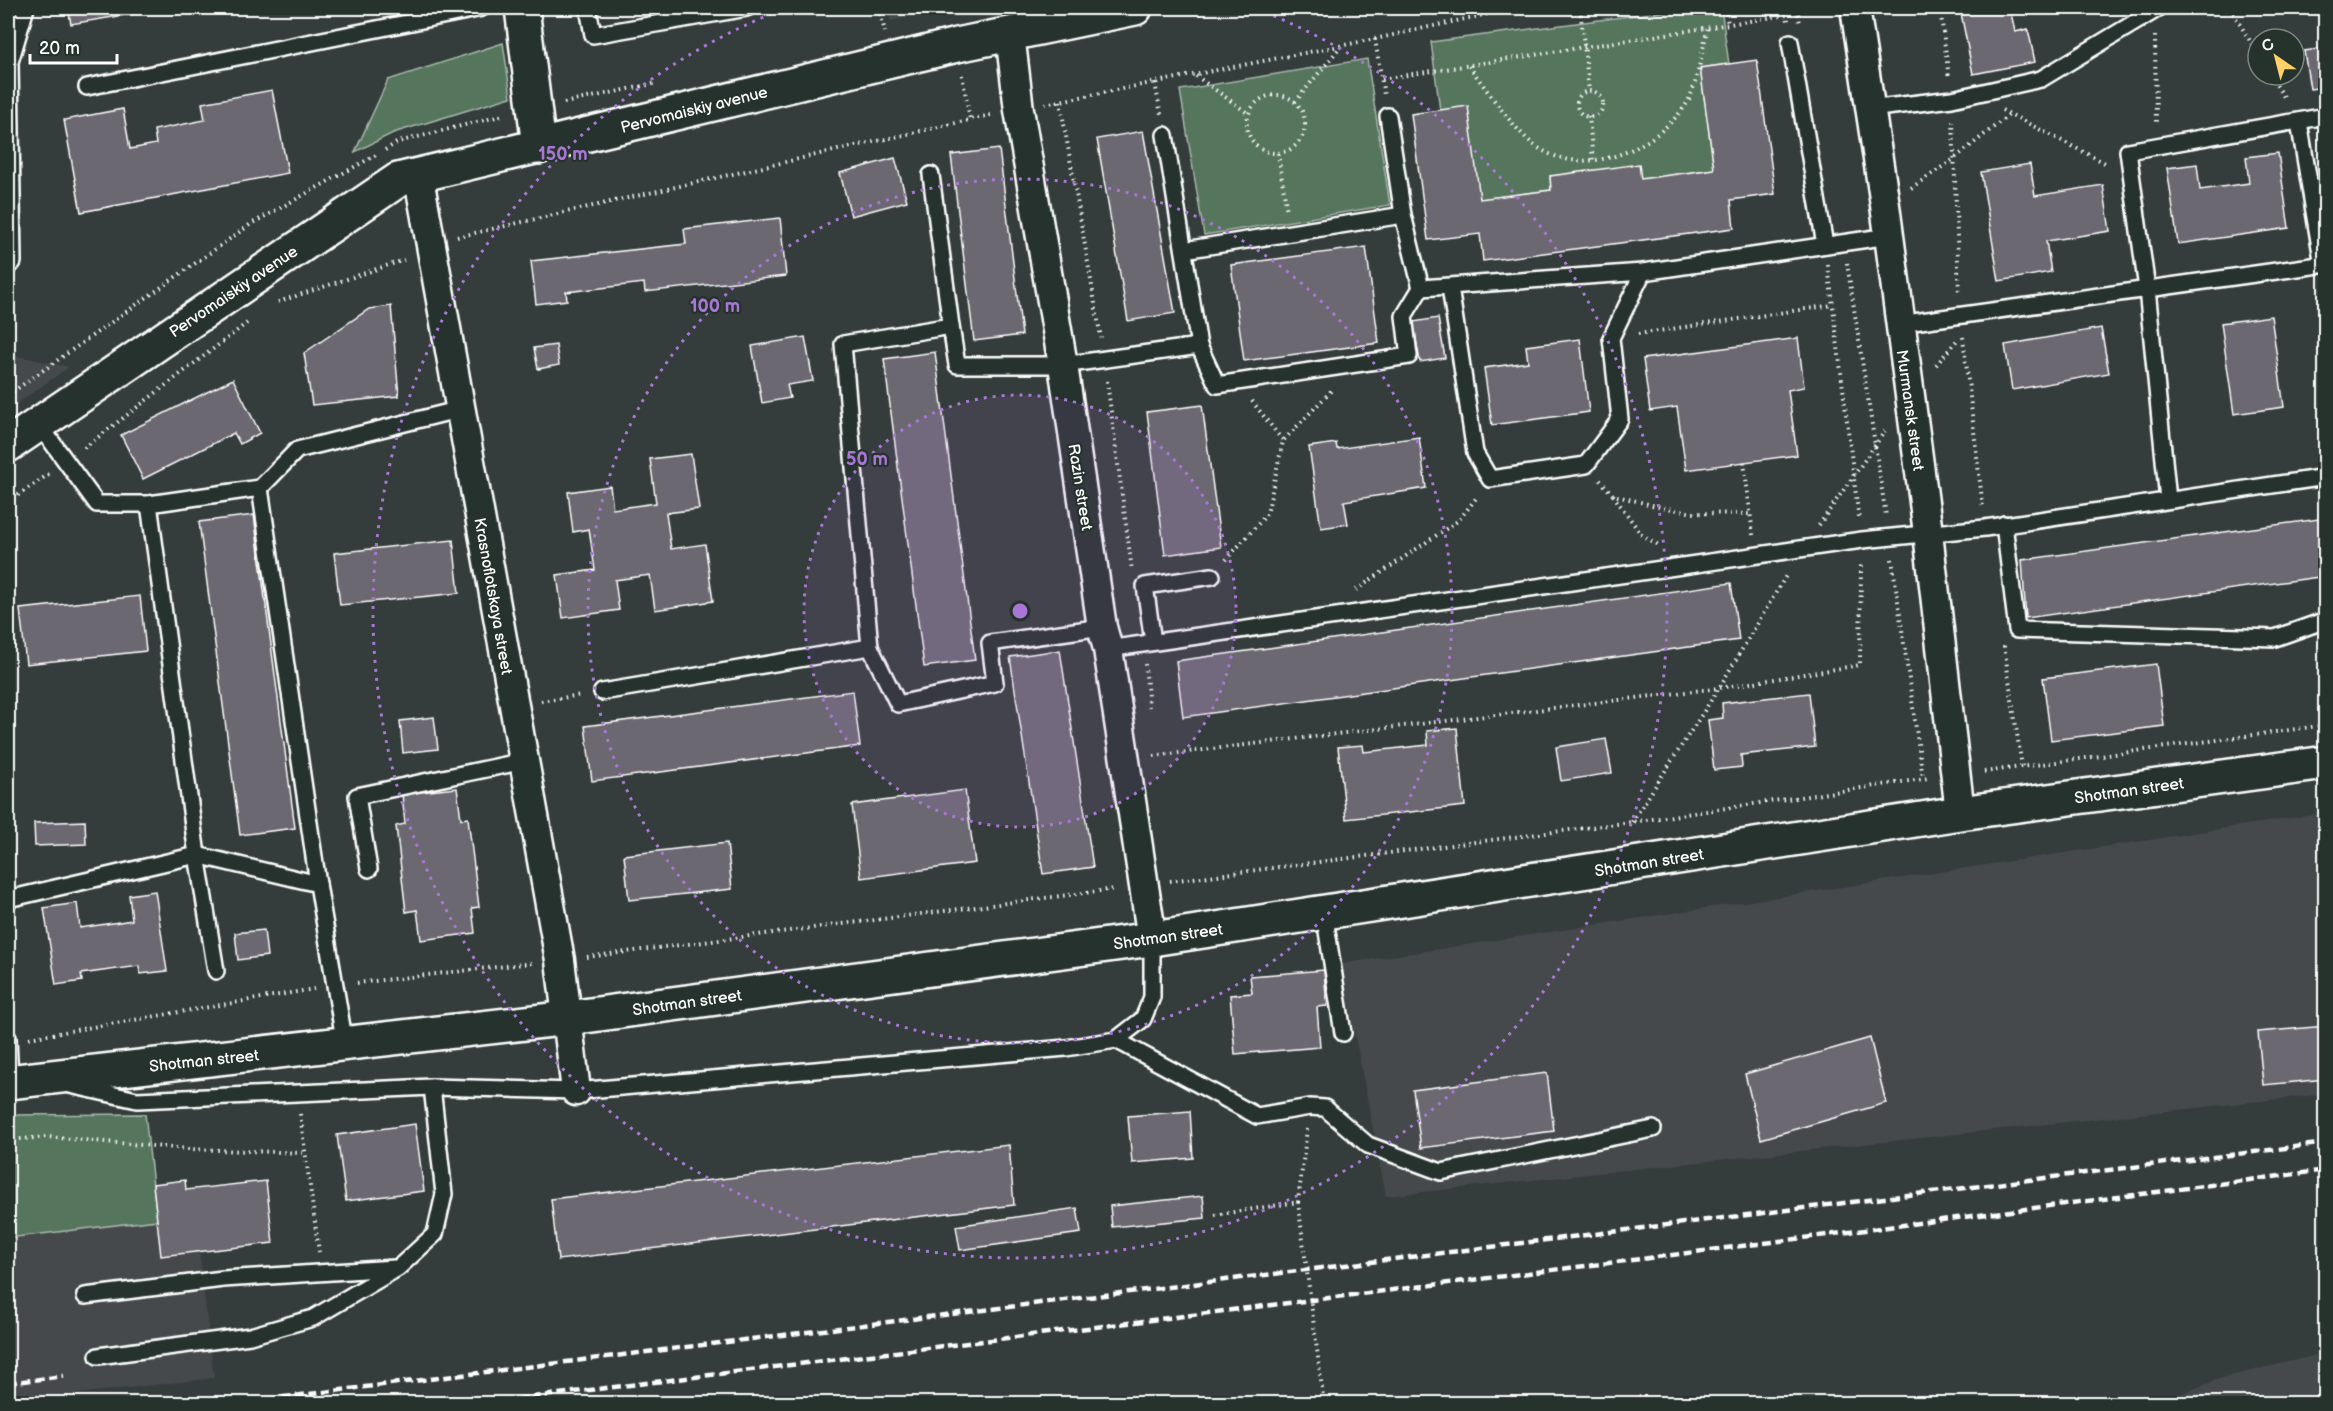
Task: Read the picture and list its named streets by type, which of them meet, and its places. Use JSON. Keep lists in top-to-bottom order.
{
  "streets": {
    "main road": ["Pervomaiskiy avenue", "Shotman street"],
    "street": ["Murmansk street", "Razin street", "Krasnoflotskaya street"]
  },
  "crossings": [
    ["Pervomaiskiy avenue", "Razin street"],
    ["Pervomaiskiy avenue", "Krasnoflotskaya street"],
    ["Murmansk street", "Shotman street"],
    ["Razin street", "Shotman street"],
    ["Krasnoflotskaya street", "Shotman street"]
  ],
  "scale_bar": "20 m",
  "north": "top left",
  "rings": ["150 m", "100 m", "50 m"]
}
